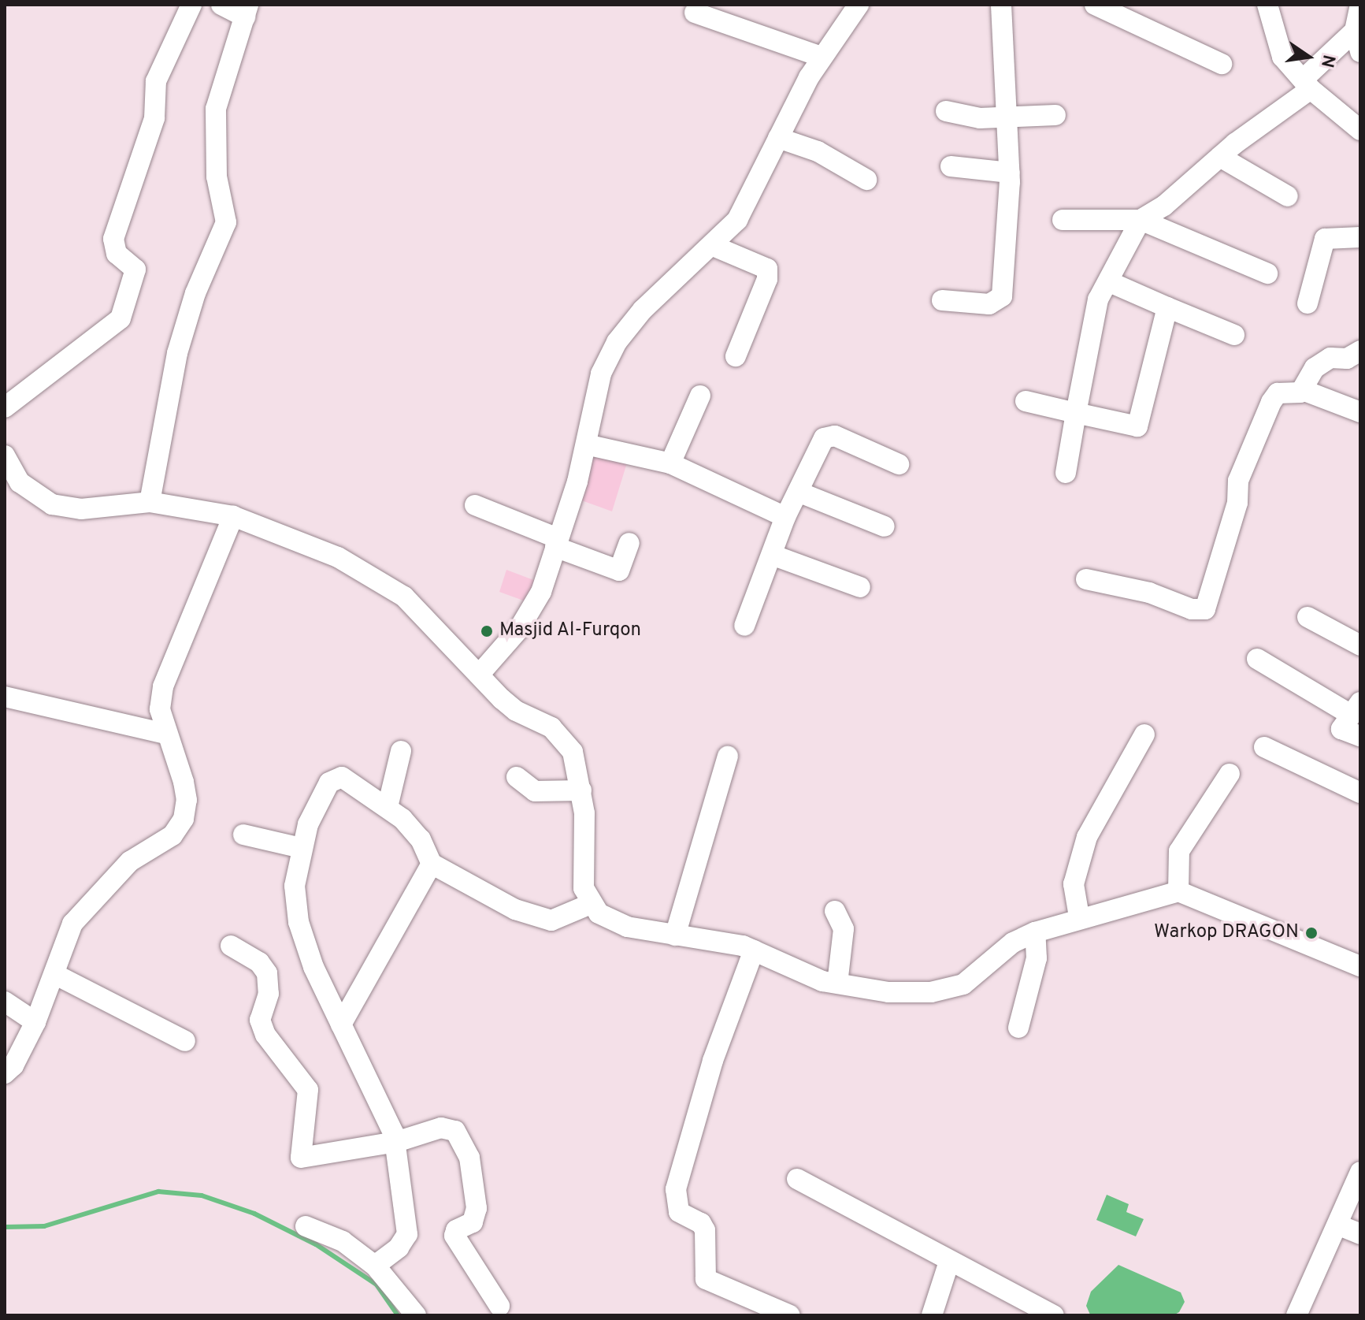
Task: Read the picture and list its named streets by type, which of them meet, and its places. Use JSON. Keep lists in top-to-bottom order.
{
  "places": ["Masjid Al-Furqon", "Warkop DRAGON"],
  "north": "right"
}
